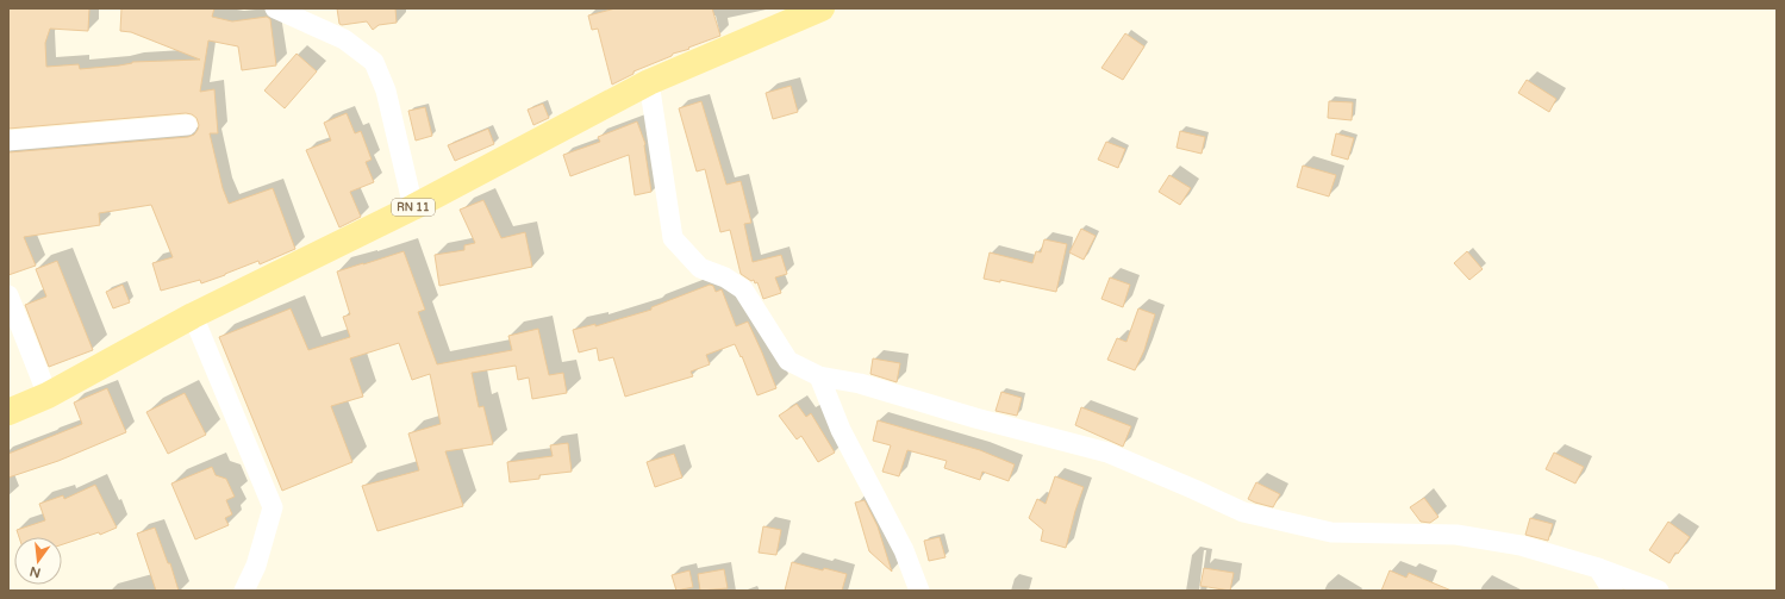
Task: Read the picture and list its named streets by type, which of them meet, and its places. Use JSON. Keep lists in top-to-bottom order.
{
  "streets": {
    "main road": ["RN 11"]
  },
  "north": "bottom"
}
